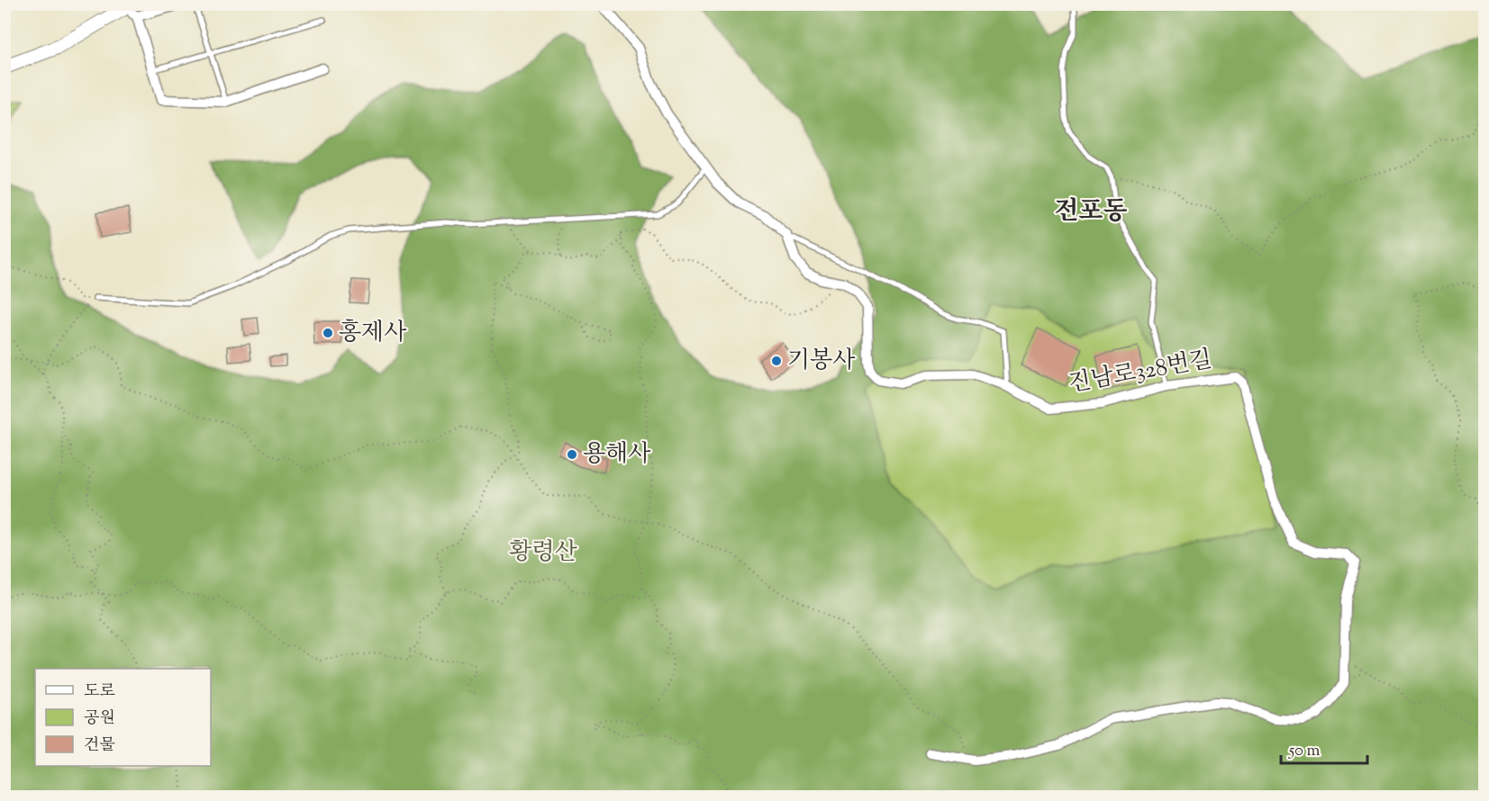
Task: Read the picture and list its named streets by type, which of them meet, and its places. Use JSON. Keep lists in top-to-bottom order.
{
  "streets": {
    "street": ["진남로328번길"]
  },
  "districts": ["전포동"],
  "parks": ["황령산"],
  "places": ["홍제사", "기봉사", "용해사"],
  "legend": ["도로", "공원", "건물"],
  "scale_bar": "50 m"
}
